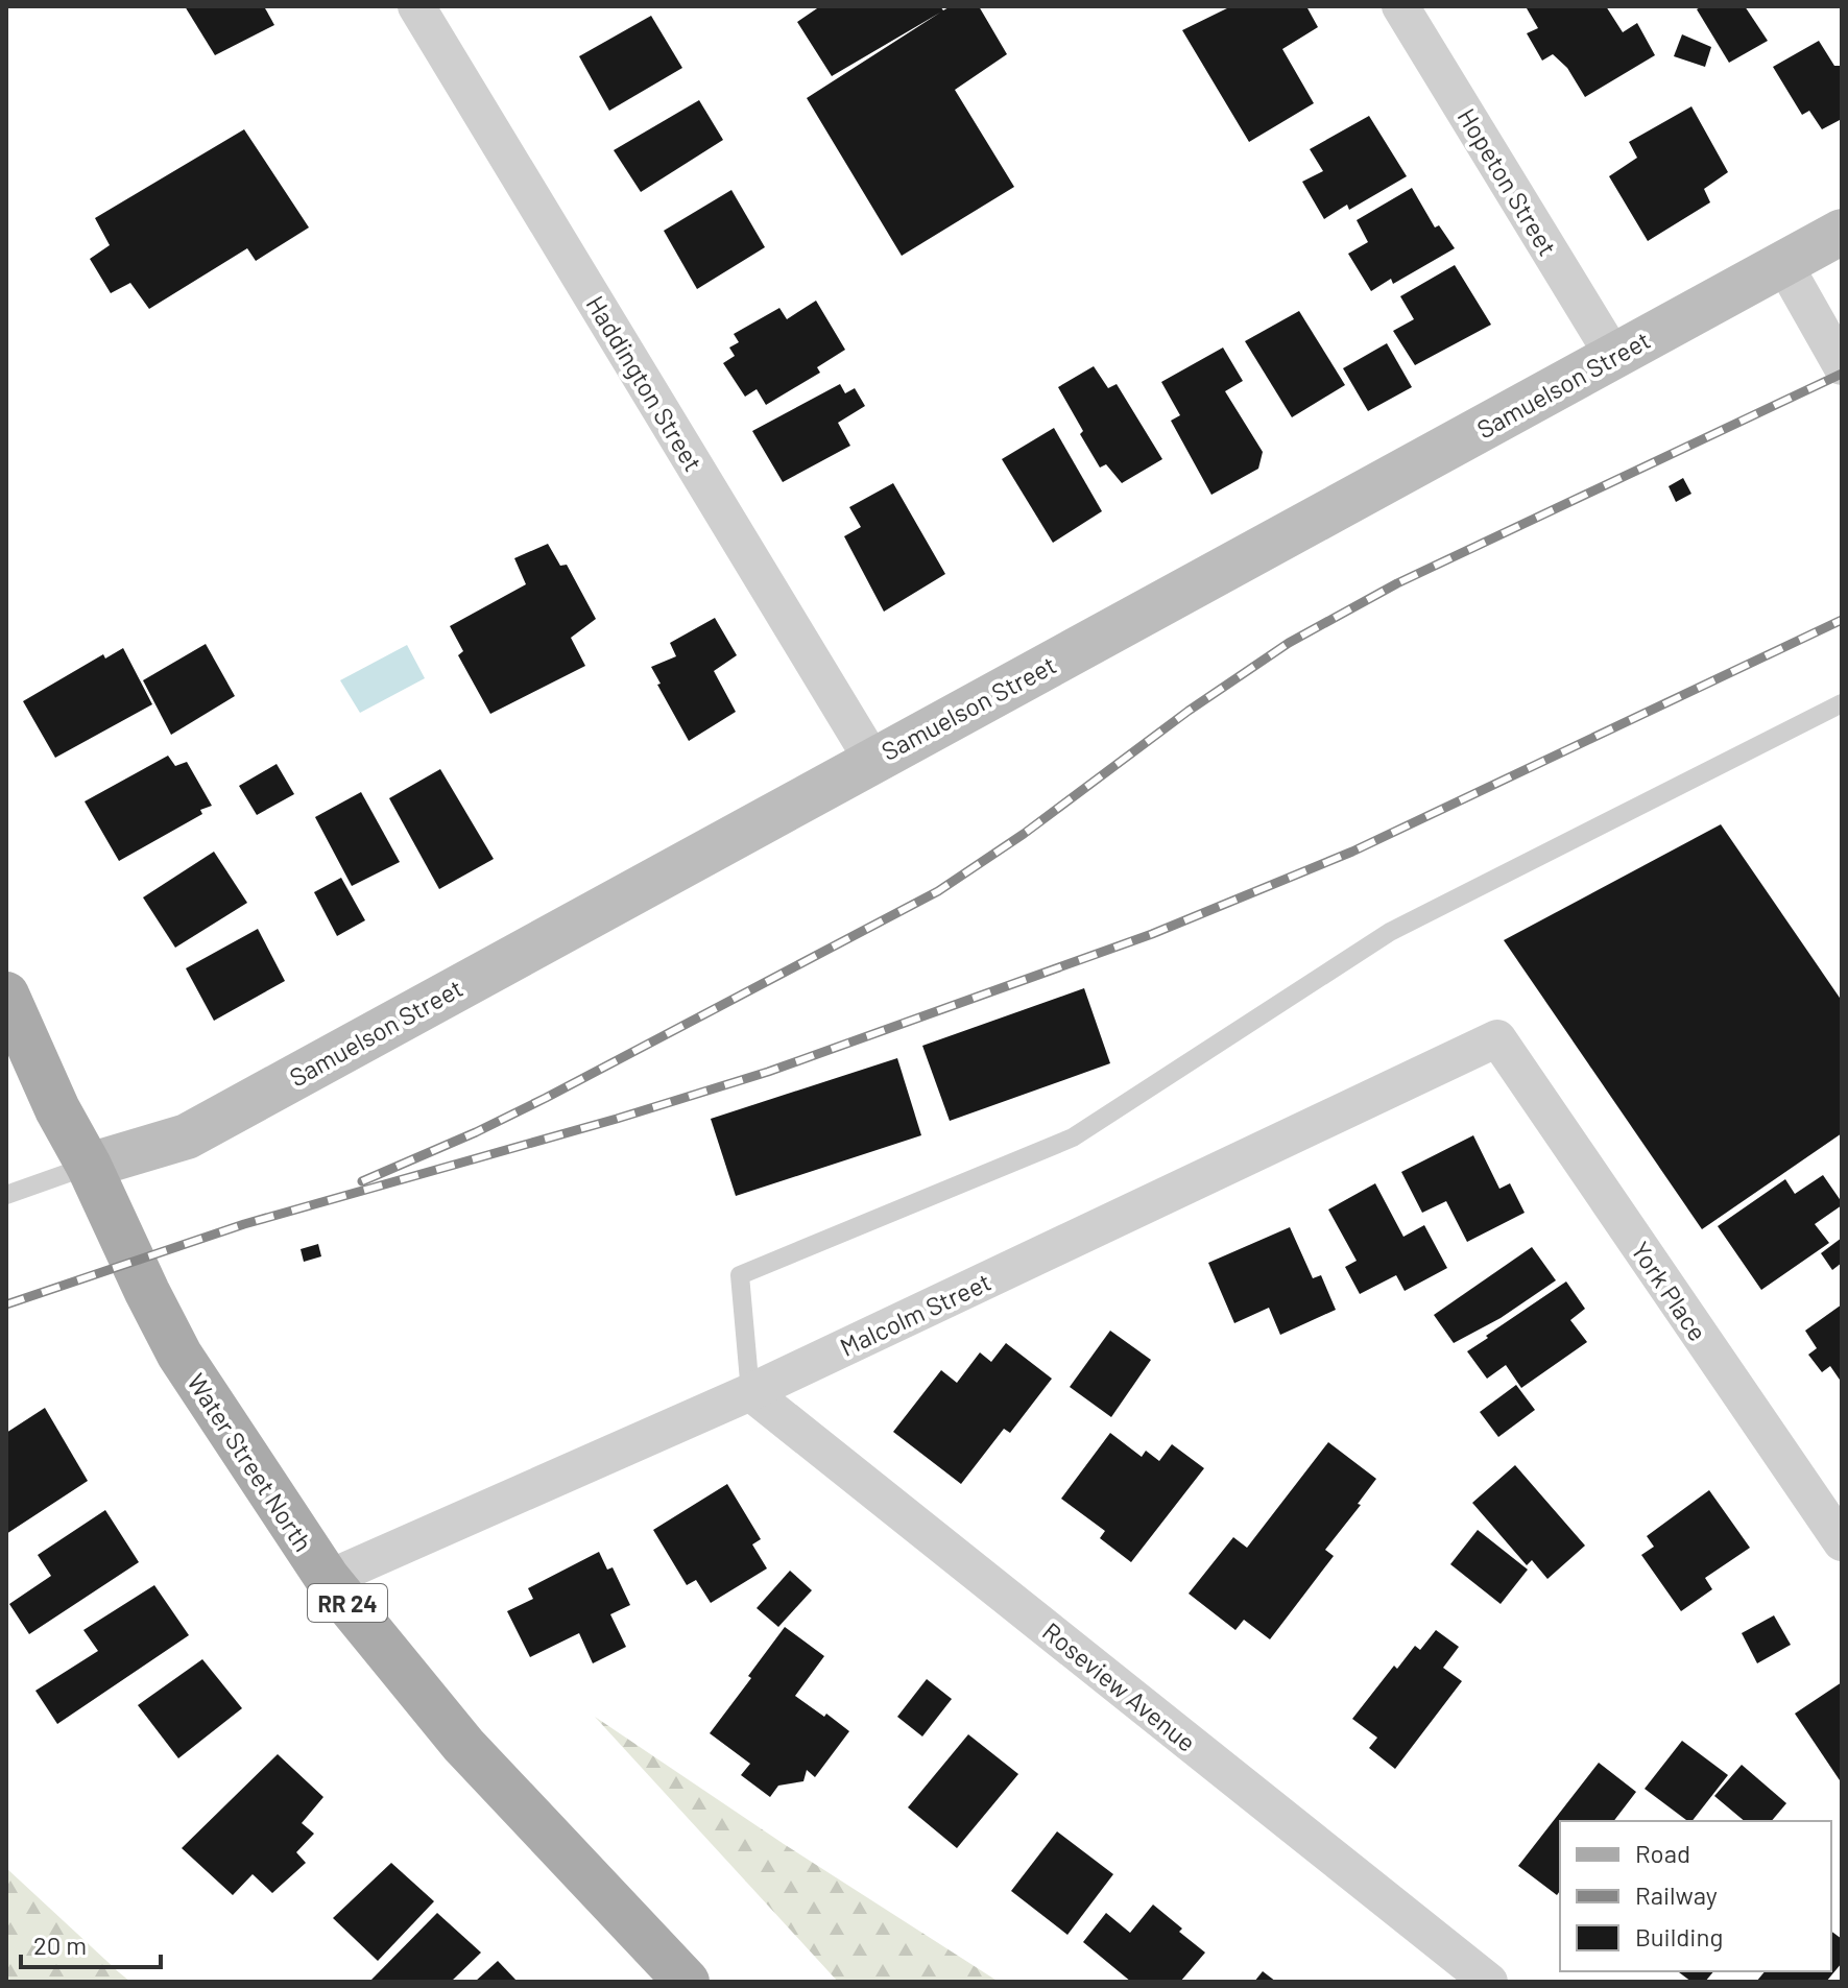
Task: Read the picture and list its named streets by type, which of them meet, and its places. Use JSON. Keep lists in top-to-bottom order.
{
  "streets": {
    "main road": ["Water Street North", "RR 24"],
    "street": [
      "Hopeton Street",
      "Haddington Street",
      "Samuelson Street",
      "York Place",
      "Malcolm Street",
      "Roseview Avenue"
    ]
  },
  "crossings": [
    ["Hopeton Street", "Samuelson Street"],
    ["Haddington Street", "Samuelson Street"],
    ["Samuelson Street", "Water Street North"],
    ["York Place", "Malcolm Street"],
    ["Malcolm Street", "Water Street North"],
    ["Malcolm Street", "Roseview Avenue"]
  ],
  "legend": ["Road", "Railway", "Building"],
  "scale_bar": "20 m"
}
